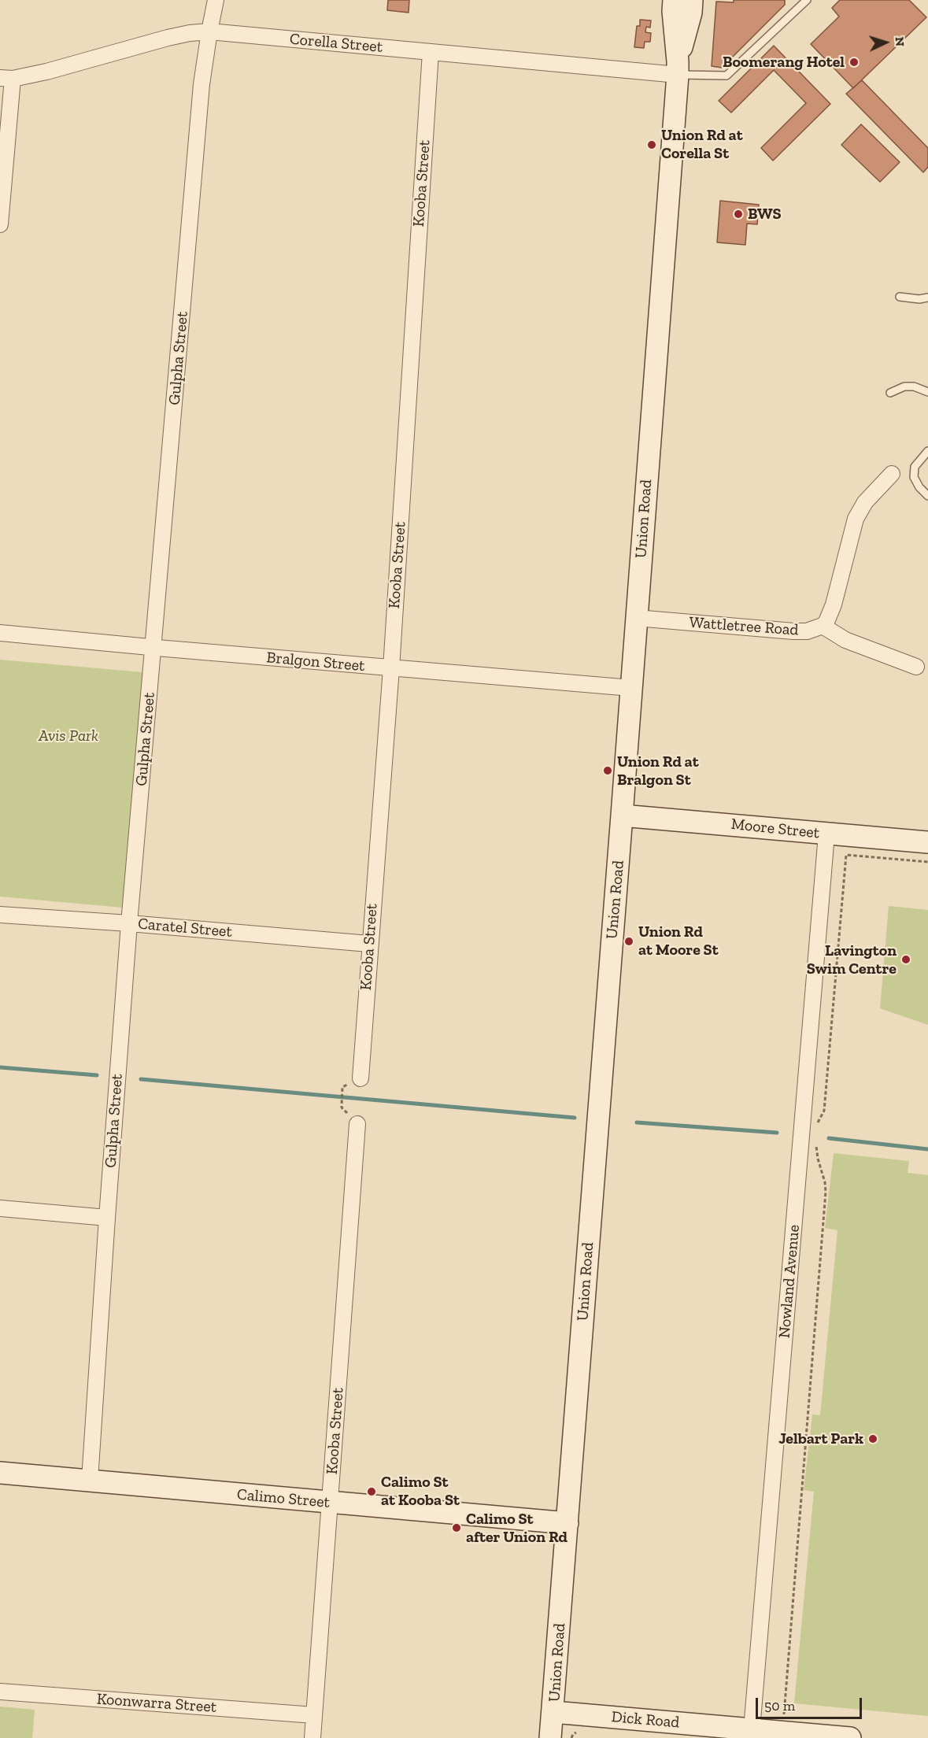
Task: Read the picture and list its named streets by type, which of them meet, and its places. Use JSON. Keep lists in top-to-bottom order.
{
  "streets": {
    "main road": [
      "Union Road",
      "Moore Street",
      "Calimo Street",
      "Dick Road"
    ],
    "street": [
      "Corella Street",
      "Kooba Street",
      "Gulpha Street",
      "Wattletree Road",
      "Bralgon Street",
      "Caratel Street",
      "Nowland Avenue",
      "Koonwarra Street"
    ]
  },
  "crossings": [
    ["Corella Street", "Kooba Street"],
    ["Corella Street", "Gulpha Street"],
    ["Corella Street", "Union Road"],
    ["Kooba Street", "Bralgon Street"],
    ["Kooba Street", "Caratel Street"],
    ["Kooba Street", "Calimo Street"],
    ["Kooba Street", "Koonwarra Street"],
    ["Gulpha Street", "Bralgon Street"],
    ["Gulpha Street", "Caratel Street"],
    ["Gulpha Street", "Calimo Street"],
    ["Union Road", "Wattletree Road"],
    ["Union Road", "Bralgon Street"],
    ["Union Road", "Moore Street"],
    ["Union Road", "Calimo Street"],
    ["Union Road", "Dick Road"],
    ["Moore Street", "Nowland Avenue"],
    ["Nowland Avenue", "Dick Road"]
  ],
  "parks": ["Avis Park"],
  "places": [
    "Boomerang Hotel",
    "Union Rd at Corella St",
    "BWS",
    "Union Rd at Bralgon St",
    "Union Rd at Moore St",
    "Lavington Swim Centre",
    "Jelbart Park",
    "Calimo St at Kooba St",
    "Calimo St after Union Rd"
  ],
  "scale_bar": "50 m",
  "north": "right"
}
